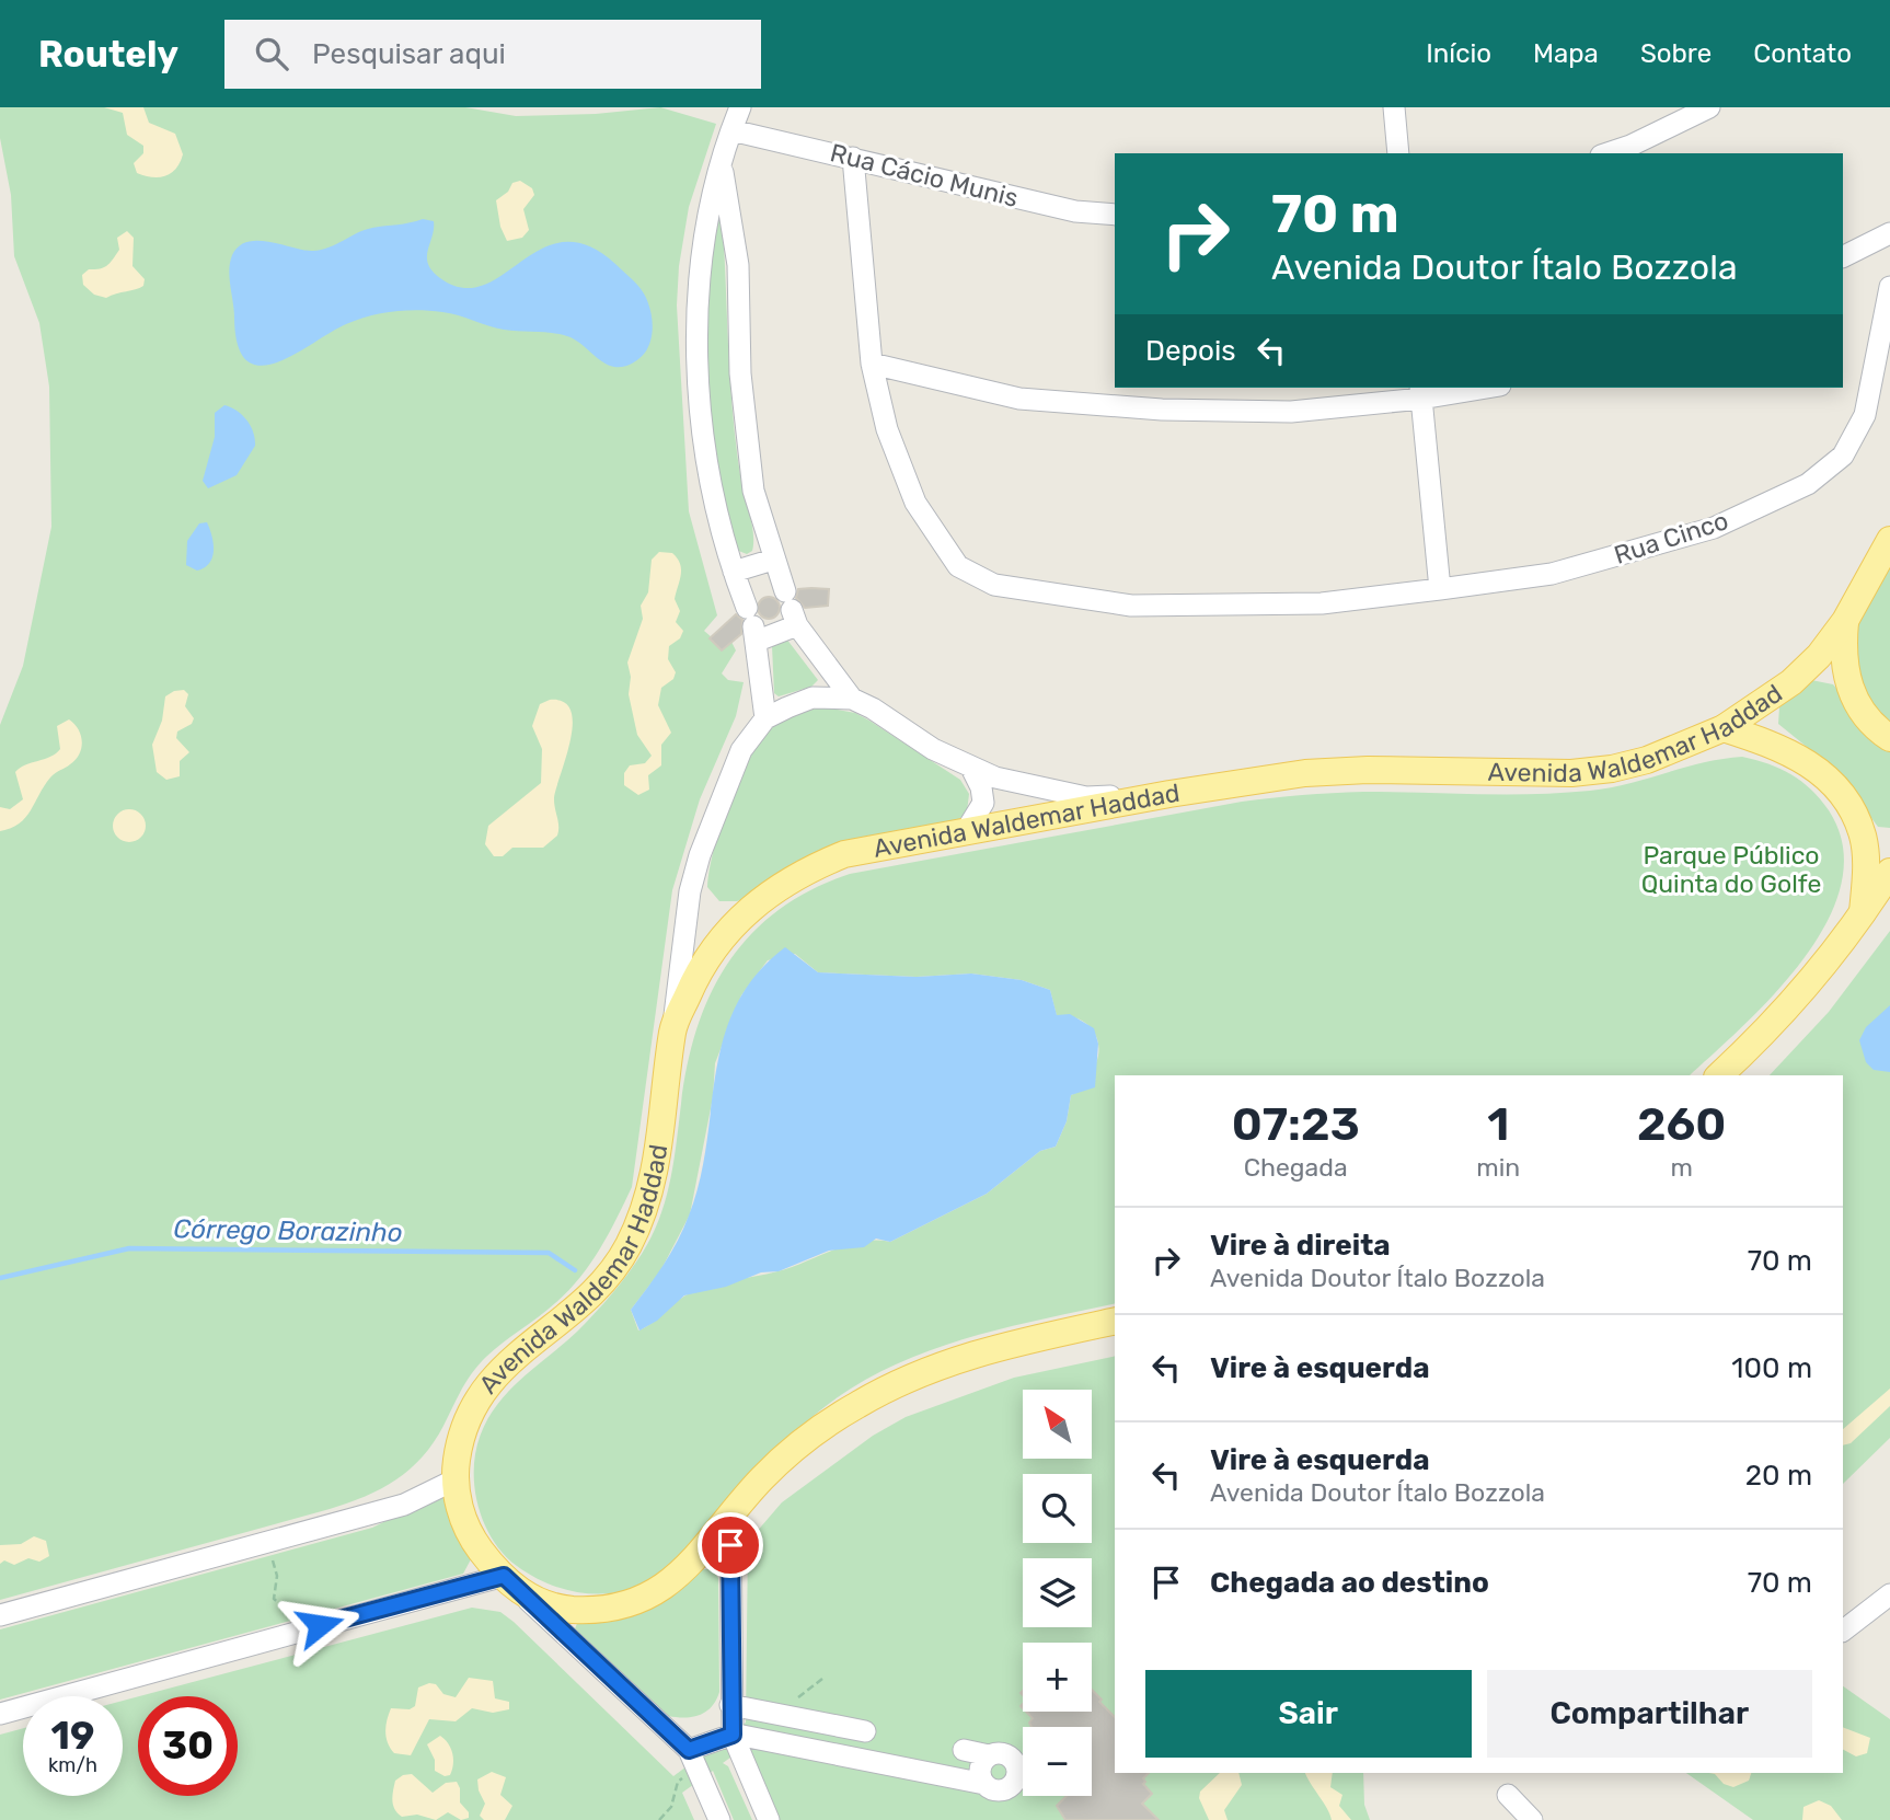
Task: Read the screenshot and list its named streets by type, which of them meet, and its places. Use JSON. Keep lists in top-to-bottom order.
{
  "streets": {
    "main road": ["Avenida Waldemar Haddad"],
    "street": ["Rua Cácio Munis", "Rua Cinco"]
  },
  "crossings": [
    ["Rua Cácio Munis", "Rua Cinco"]
  ],
  "water": ["Córrego Borazinho"],
  "parks": ["Parque Público Quinta do Golfe"],
  "north": "top left",
  "page": {
    "header": "Routely",
    "search": "Pesquisar aqui",
    "nav": [
      "Início",
      "Mapa",
      "Sobre",
      "Contato"
    ],
    "turn": ["70 m", "Avenida Doutor Ítalo Bozzola"],
    "then": "Depois",
    "eta": [
      "07:23",
      "Chegada",
      "1",
      "min",
      "260",
      "m"
    ],
    "list": [
      {
        "name": "Vire à direita",
        "note": "Avenida Doutor Ítalo Bozzola",
        "value": "70 m"
      },
      {
        "name": "Vire à esquerda",
        "value": "100 m"
      },
      {
        "name": "Vire à esquerda",
        "note": "Avenida Doutor Ítalo Bozzola",
        "value": "20 m"
      },
      {
        "name": "Chegada ao destino",
        "value": "70 m"
      }
    ],
    "map_buttons": ["+", "−"],
    "buttons": ["Sair", "Compartilhar"],
    "speed": "19 km/h",
    "limit": "30"
  }
}
